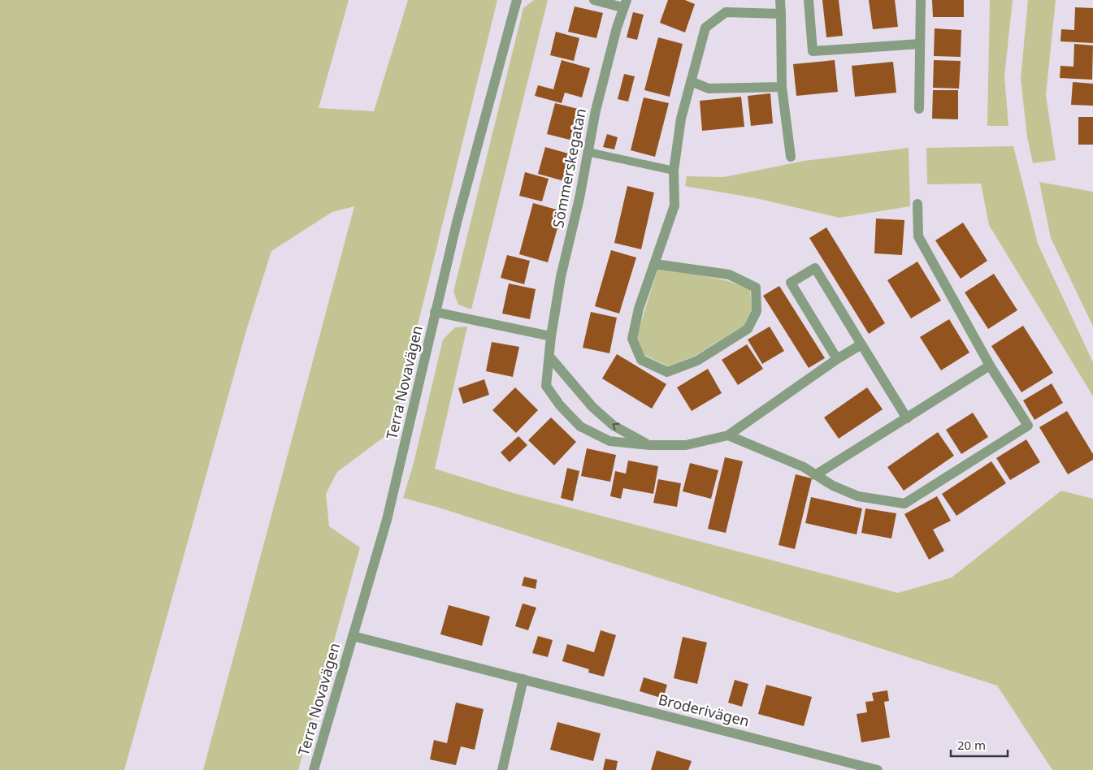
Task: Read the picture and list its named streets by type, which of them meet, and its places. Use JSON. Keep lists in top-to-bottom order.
{
  "streets": {
    "street": ["Sömmerskegatan", "Terra Novavägen", "Broderivägen"]
  },
  "crossings": [
    ["Terra Novavägen", "Broderivägen"]
  ],
  "scale_bar": "20 m"
}
